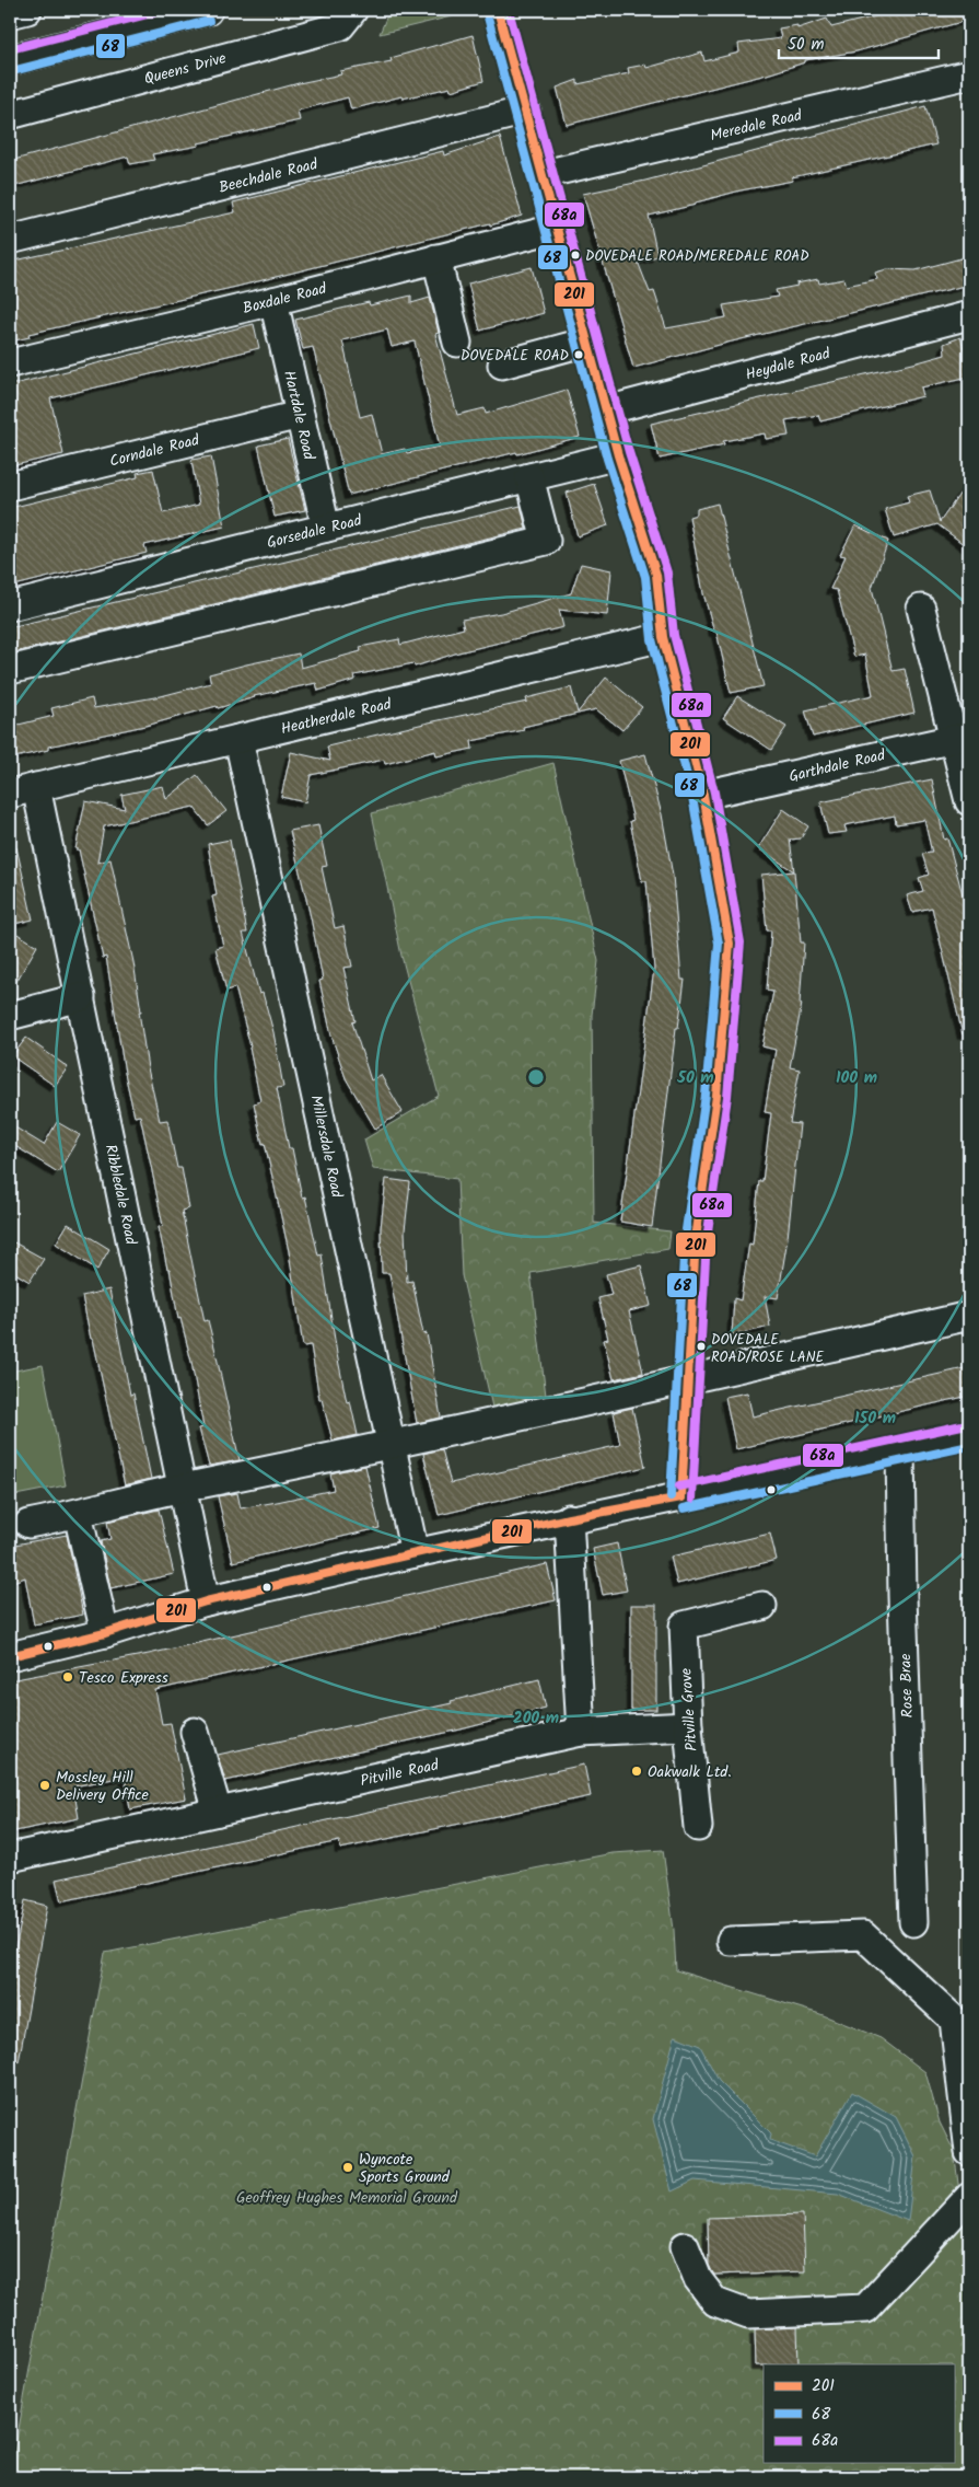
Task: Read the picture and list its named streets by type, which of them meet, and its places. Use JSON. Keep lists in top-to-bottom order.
{
  "streets": {
    "street": [
      "Queens Drive",
      "Meredale Road",
      "Beechdale Road",
      "Boxdale Road",
      "Heydale Road",
      "Hartdale Road",
      "Corndale Road",
      "Gorsedale Road",
      "Heatherdale Road",
      "Garthdale Road",
      "Millersdale Road",
      "Ribbledale Road",
      "Rose Brae",
      "Pitville Grove",
      "Pitville Road"
    ]
  },
  "crossings": [
    ["Boxdale Road", "Hartdale Road"],
    ["Hartdale Road", "Corndale Road"],
    ["Hartdale Road", "Gorsedale Road"],
    ["Heatherdale Road", "Millersdale Road"],
    ["Heatherdale Road", "Ribbledale Road"],
    ["Pitville Grove", "Pitville Road"]
  ],
  "parks": ["Geoffrey Hughes Memorial Ground"],
  "places": [
    "DOVEDALE ROAD/MEREDALE ROAD",
    "DOVEDALE ROAD",
    "DOVEDALE ROAD/ROSE LANE",
    "Tesco Express",
    "Oakwalk Ltd.",
    "Mossley Hill Delivery Office",
    "Wyncote Sports Ground"
  ],
  "lines": ["transit line 201", "transit line 68a", "transit line 68"],
  "legend": ["201", "68", "68a"],
  "scale_bar": "50 m",
  "rings": [
    "50 m",
    "100 m",
    "150 m",
    "200 m"
  ]
}
